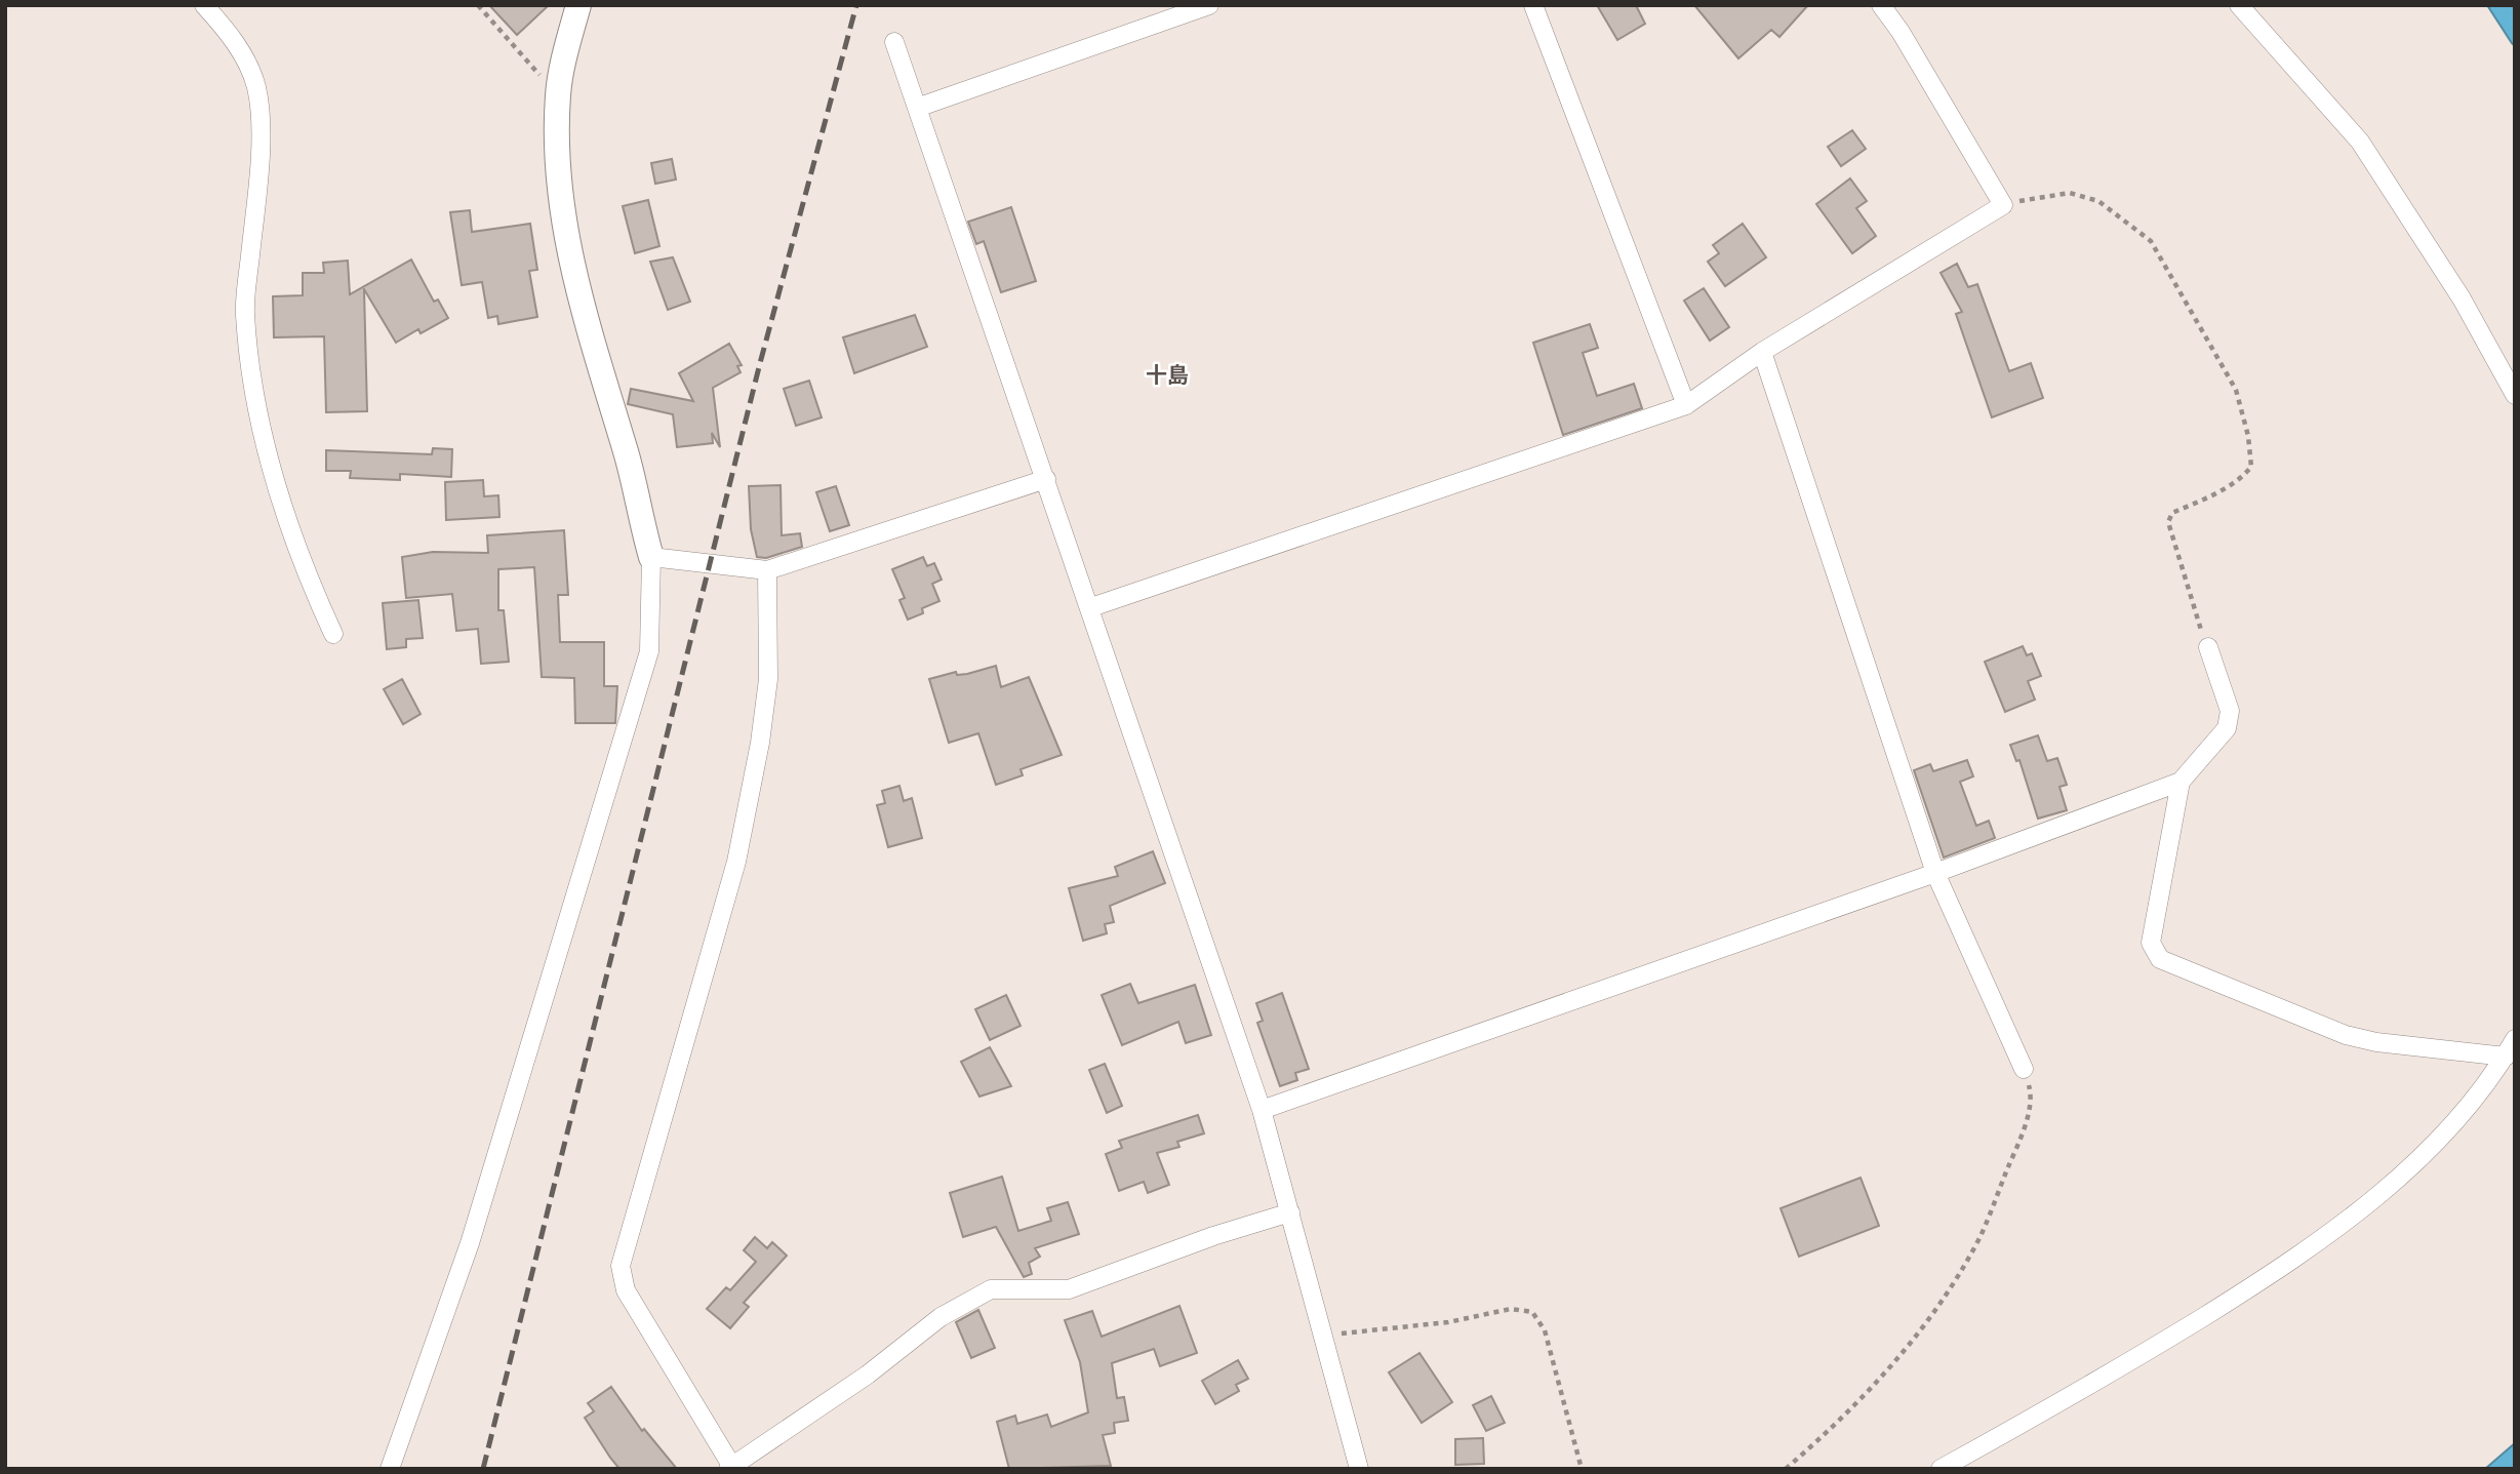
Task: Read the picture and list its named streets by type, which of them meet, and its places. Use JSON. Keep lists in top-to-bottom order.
{
  "districts": ["十島"]
}
